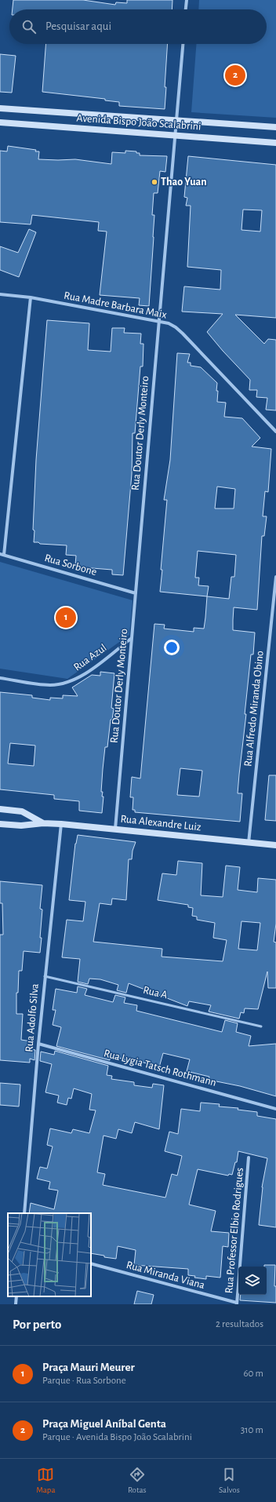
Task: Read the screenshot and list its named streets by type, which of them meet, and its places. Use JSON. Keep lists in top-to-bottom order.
{
  "streets": {
    "street": [
      "Avenida Bispo João Scalabrini",
      "Rua Madre Barbara Maix",
      "Rua Doutor Derly Monteiro",
      "Rua Sorbone",
      "Rua Azul",
      "Rua Alfredo Miranda Obino",
      "Rua Alexandre Luiz",
      "Rua Adolfo Silva",
      "Rua Lygia Tatsch Rothmann",
      "Rua Professor Elbio Rodrigues",
      "Rua Miranda Viana"
    ],
    "lane": ["Rua A"]
  },
  "crossings": [
    ["Avenida Bispo João Scalabrini", "Rua Doutor Derly Monteiro"],
    ["Rua Madre Barbara Maix", "Rua Doutor Derly Monteiro"],
    ["Rua Doutor Derly Monteiro", "Rua Sorbone"],
    ["Rua Doutor Derly Monteiro", "Rua Azul"],
    ["Rua Doutor Derly Monteiro", "Rua Alexandre Luiz"],
    ["Rua Alfredo Miranda Obino", "Rua Alexandre Luiz"],
    ["Rua Alexandre Luiz", "Rua Adolfo Silva"],
    ["Rua A", "Rua Adolfo Silva"],
    ["Rua Adolfo Silva", "Rua Lygia Tatsch Rothmann"],
    ["Rua Professor Elbio Rodrigues", "Rua Miranda Viana"]
  ],
  "places": ["Thao Yuan"],
  "page": {
    "search": "Pesquisar aqui",
    "pins": ["2", "1"],
    "heading": ["Por perto", "2 resultados"],
    "list": [
      {
        "mark": "1",
        "name": "Praça Mauri Meurer",
        "note": "Parque · Rua Sorbone",
        "value": "60 m"
      },
      {
        "mark": "2",
        "name": "Praça Miguel Aníbal Genta",
        "note": "Parque · Avenida Bispo João Scalabrini",
        "value": "310 m"
      }
    ],
    "nav": ["Mapa", "Rotas", "Salvos"]
  }
}
